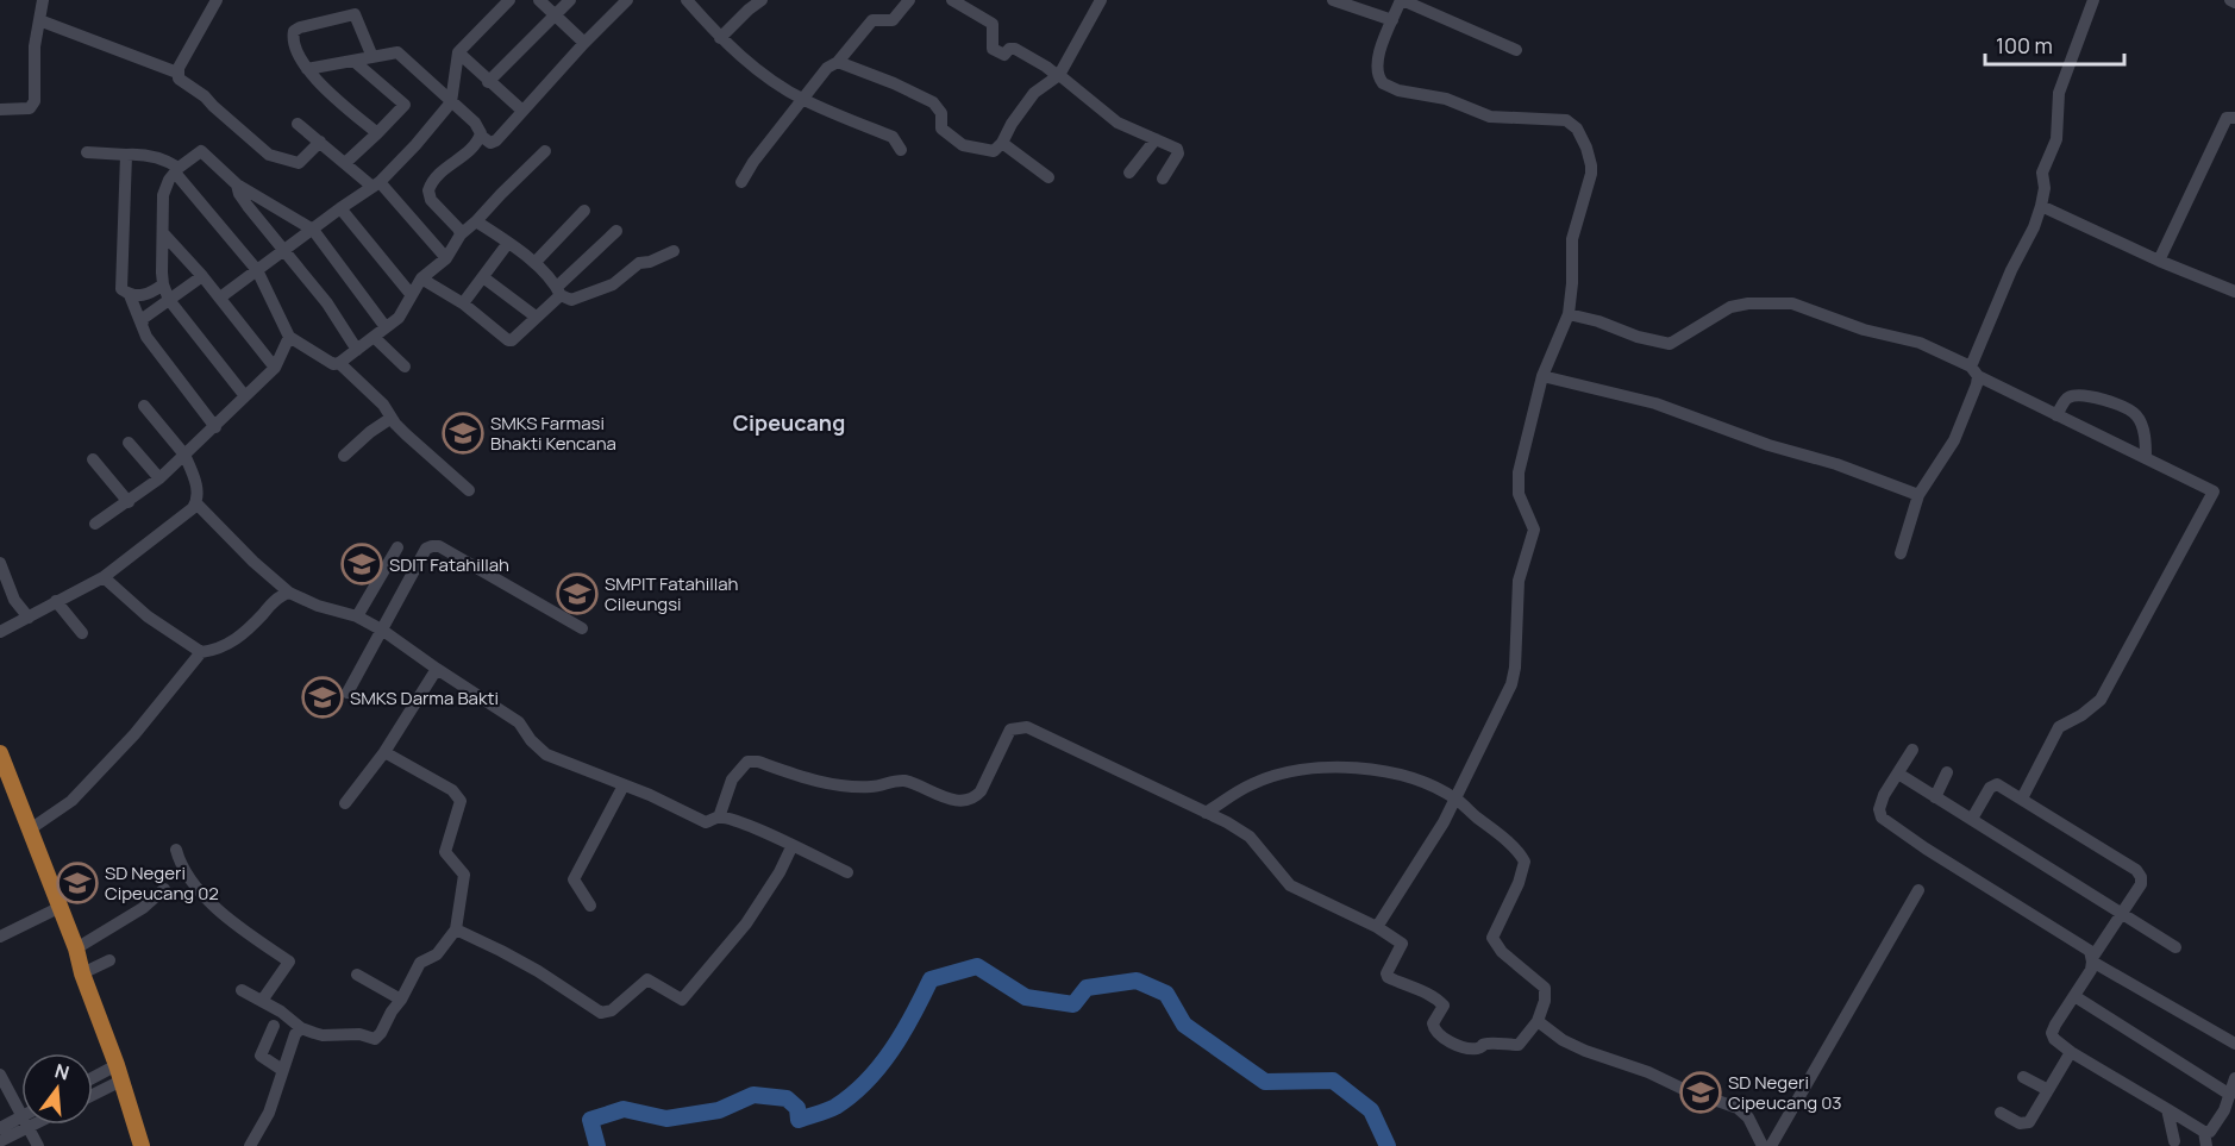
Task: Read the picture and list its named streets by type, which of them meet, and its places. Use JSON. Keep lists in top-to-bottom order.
{
  "districts": ["Cipeucang"],
  "places": {
    "school or university": [
      "SMKS Farmasi Bhakti Kencana",
      "SDIT Fatahillah",
      "SMPIT Fatahillah Cileungsi",
      "SMKS Darma Bakti",
      "SD Negeri Cipeucang 02",
      "SD Negeri Cipeucang 03"
    ]
  },
  "scale_bar": "100 m",
  "north": "top"
}
